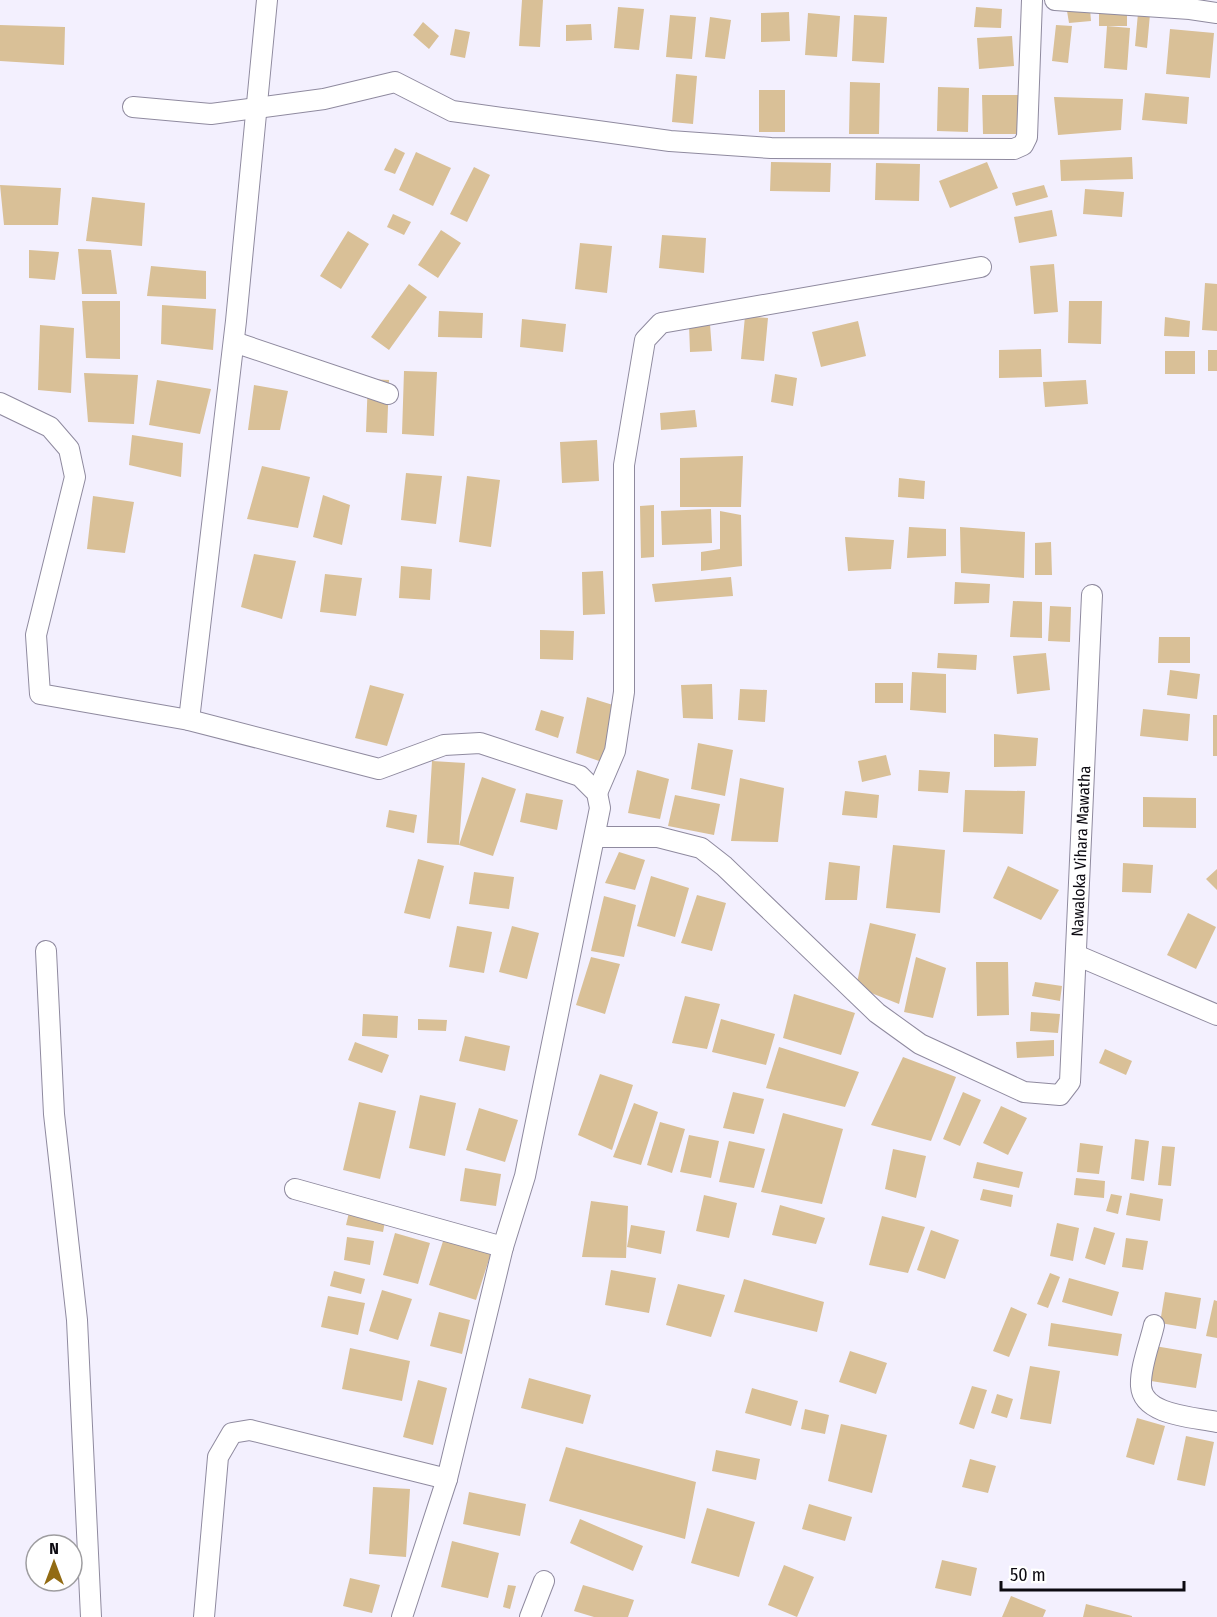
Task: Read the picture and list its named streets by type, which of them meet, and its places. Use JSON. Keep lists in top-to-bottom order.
{
  "streets": {
    "street": ["Nawaloka Vihara Mawatha"]
  },
  "scale_bar": "50 m",
  "north": "top"
}
